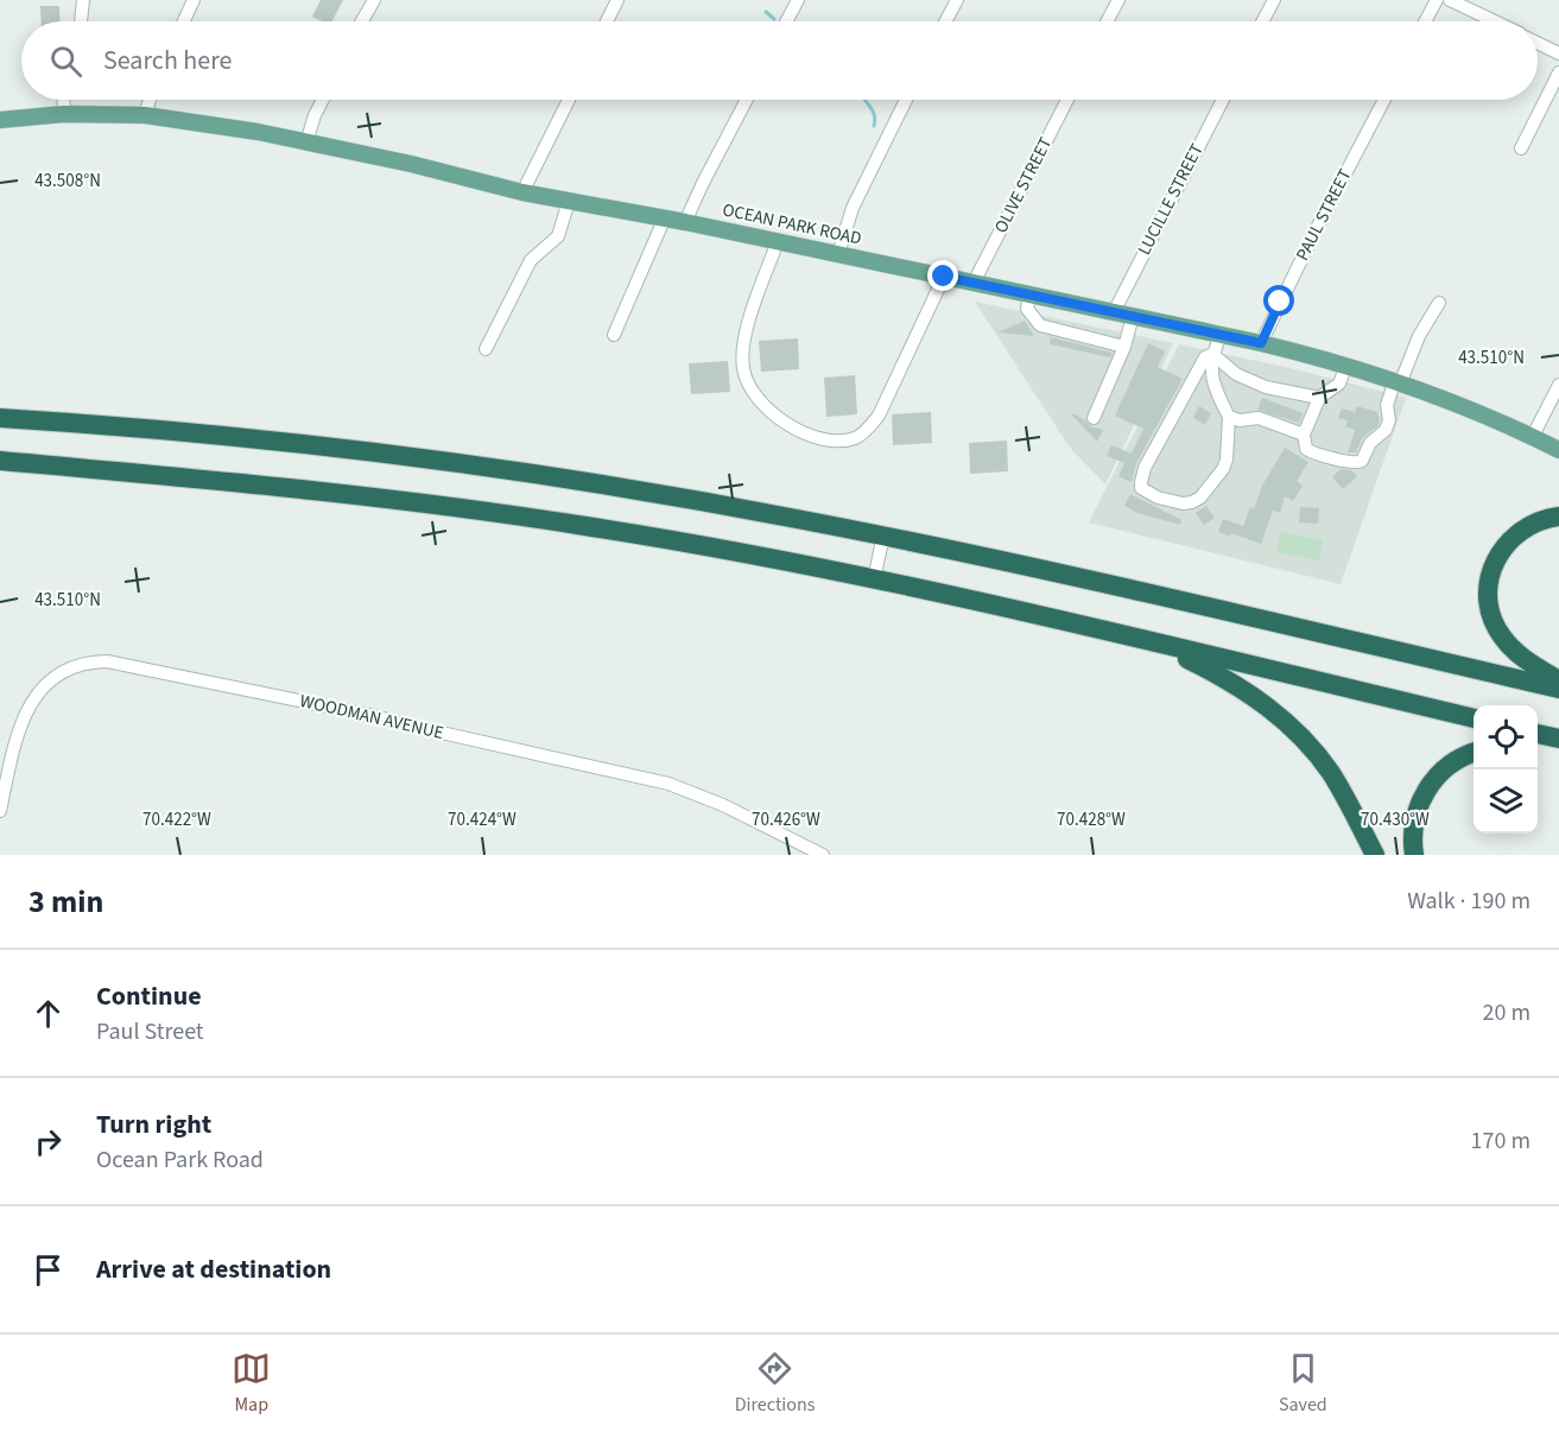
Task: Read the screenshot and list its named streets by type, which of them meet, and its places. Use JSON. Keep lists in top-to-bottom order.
{
  "streets": {
    "main road": ["OCEAN PARK ROAD"],
    "street": [
      "OLIVE STREET",
      "LUCILLE STREET",
      "PAUL STREET",
      "WOODMAN AVENUE"
    ]
  },
  "crossings": [
    ["OLIVE STREET", "OCEAN PARK ROAD"],
    ["LUCILLE STREET", "OCEAN PARK ROAD"],
    ["PAUL STREET", "OCEAN PARK ROAD"]
  ],
  "page": {
    "search": "Search here",
    "heading": ["3 min", "Walk · 190 m"],
    "list": [
      ["Continue", "Paul Street", "20 m"],
      ["Turn right", "Ocean Park Road", "170 m"],
      "Arrive at destination"
    ],
    "nav": ["Map", "Directions", "Saved"]
  },
  "coordinates": [
    "43.508°N",
    "43.510°N",
    "70.422°W",
    "70.424°W",
    "70.426°W",
    "70.428°W",
    "70.430°W"
  ]
}
